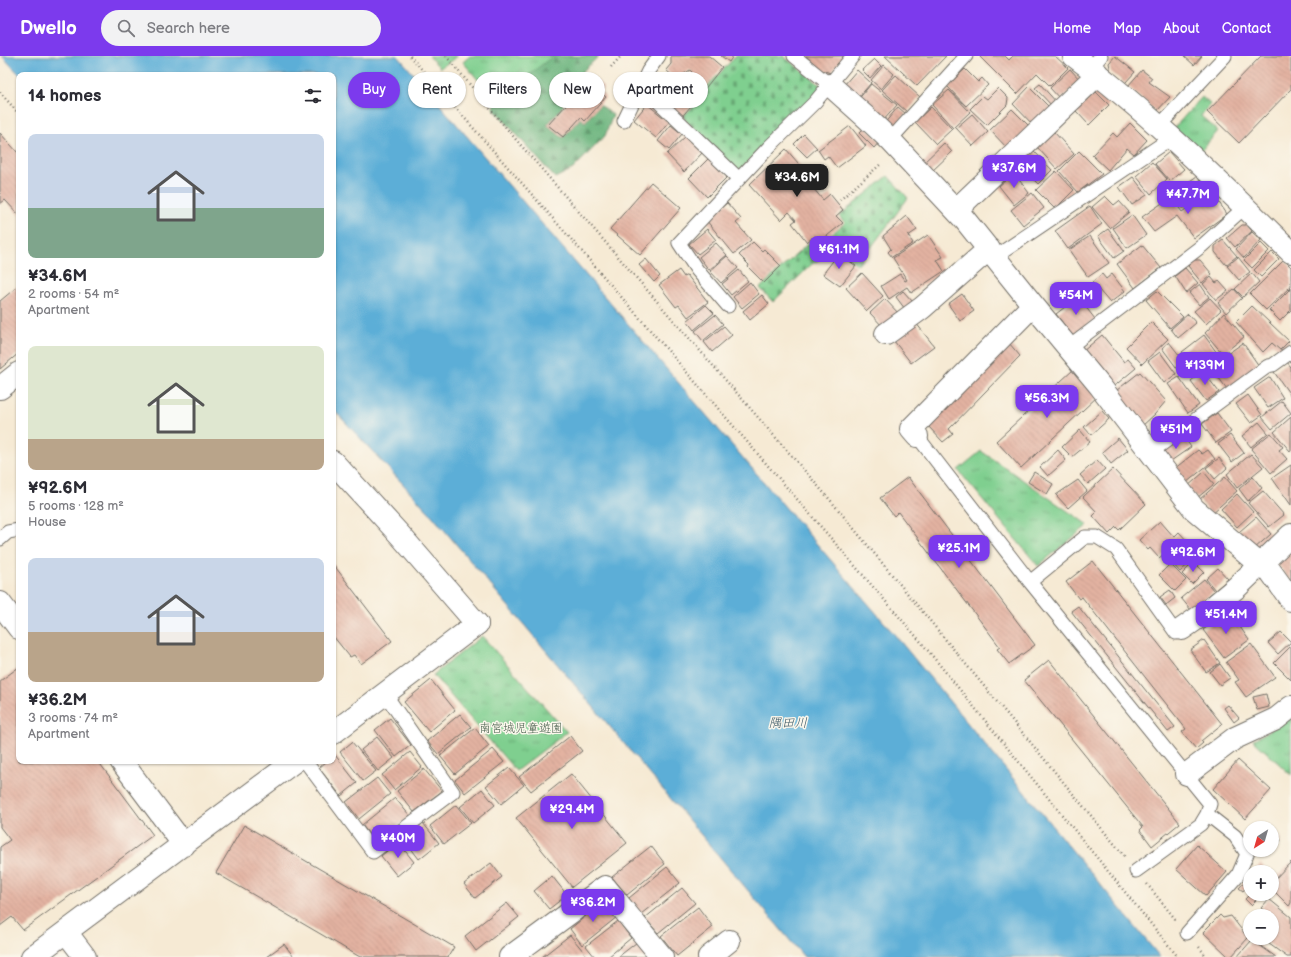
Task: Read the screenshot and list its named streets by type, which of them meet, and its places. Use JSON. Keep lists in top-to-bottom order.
{
  "water": ["隅田川"],
  "parks": ["南宮城児童遊園"],
  "north": "bottom left",
  "page": {
    "header": "Dwello",
    "search": "Search here",
    "nav": [
      "Home",
      "Map",
      "About",
      "Contact"
    ],
    "chip": [
      "Buy",
      "Rent",
      "Filters",
      "New",
      "Apartment"
    ],
    "heading": "14 homes",
    "list": [
      {
        "name": "¥34.6M",
        "note": "2 rooms · 54 m² · Apartment"
      },
      {
        "name": "¥92.6M",
        "note": "5 rooms · 128 m² · House"
      },
      {
        "name": "¥36.2M",
        "note": "3 rooms · 74 m² · Apartment"
      }
    ],
    "price": [
      "¥37.6M",
      "¥34.6M",
      "¥47.7M",
      "¥61.1M",
      "¥54M",
      "¥139M",
      "¥56.3M",
      "¥51M",
      "¥25.1M",
      "¥92.6M",
      "¥51.4M",
      "¥29.4M",
      "¥40M",
      "¥36.2M"
    ],
    "map_buttons": ["+", "−"]
  }
}
